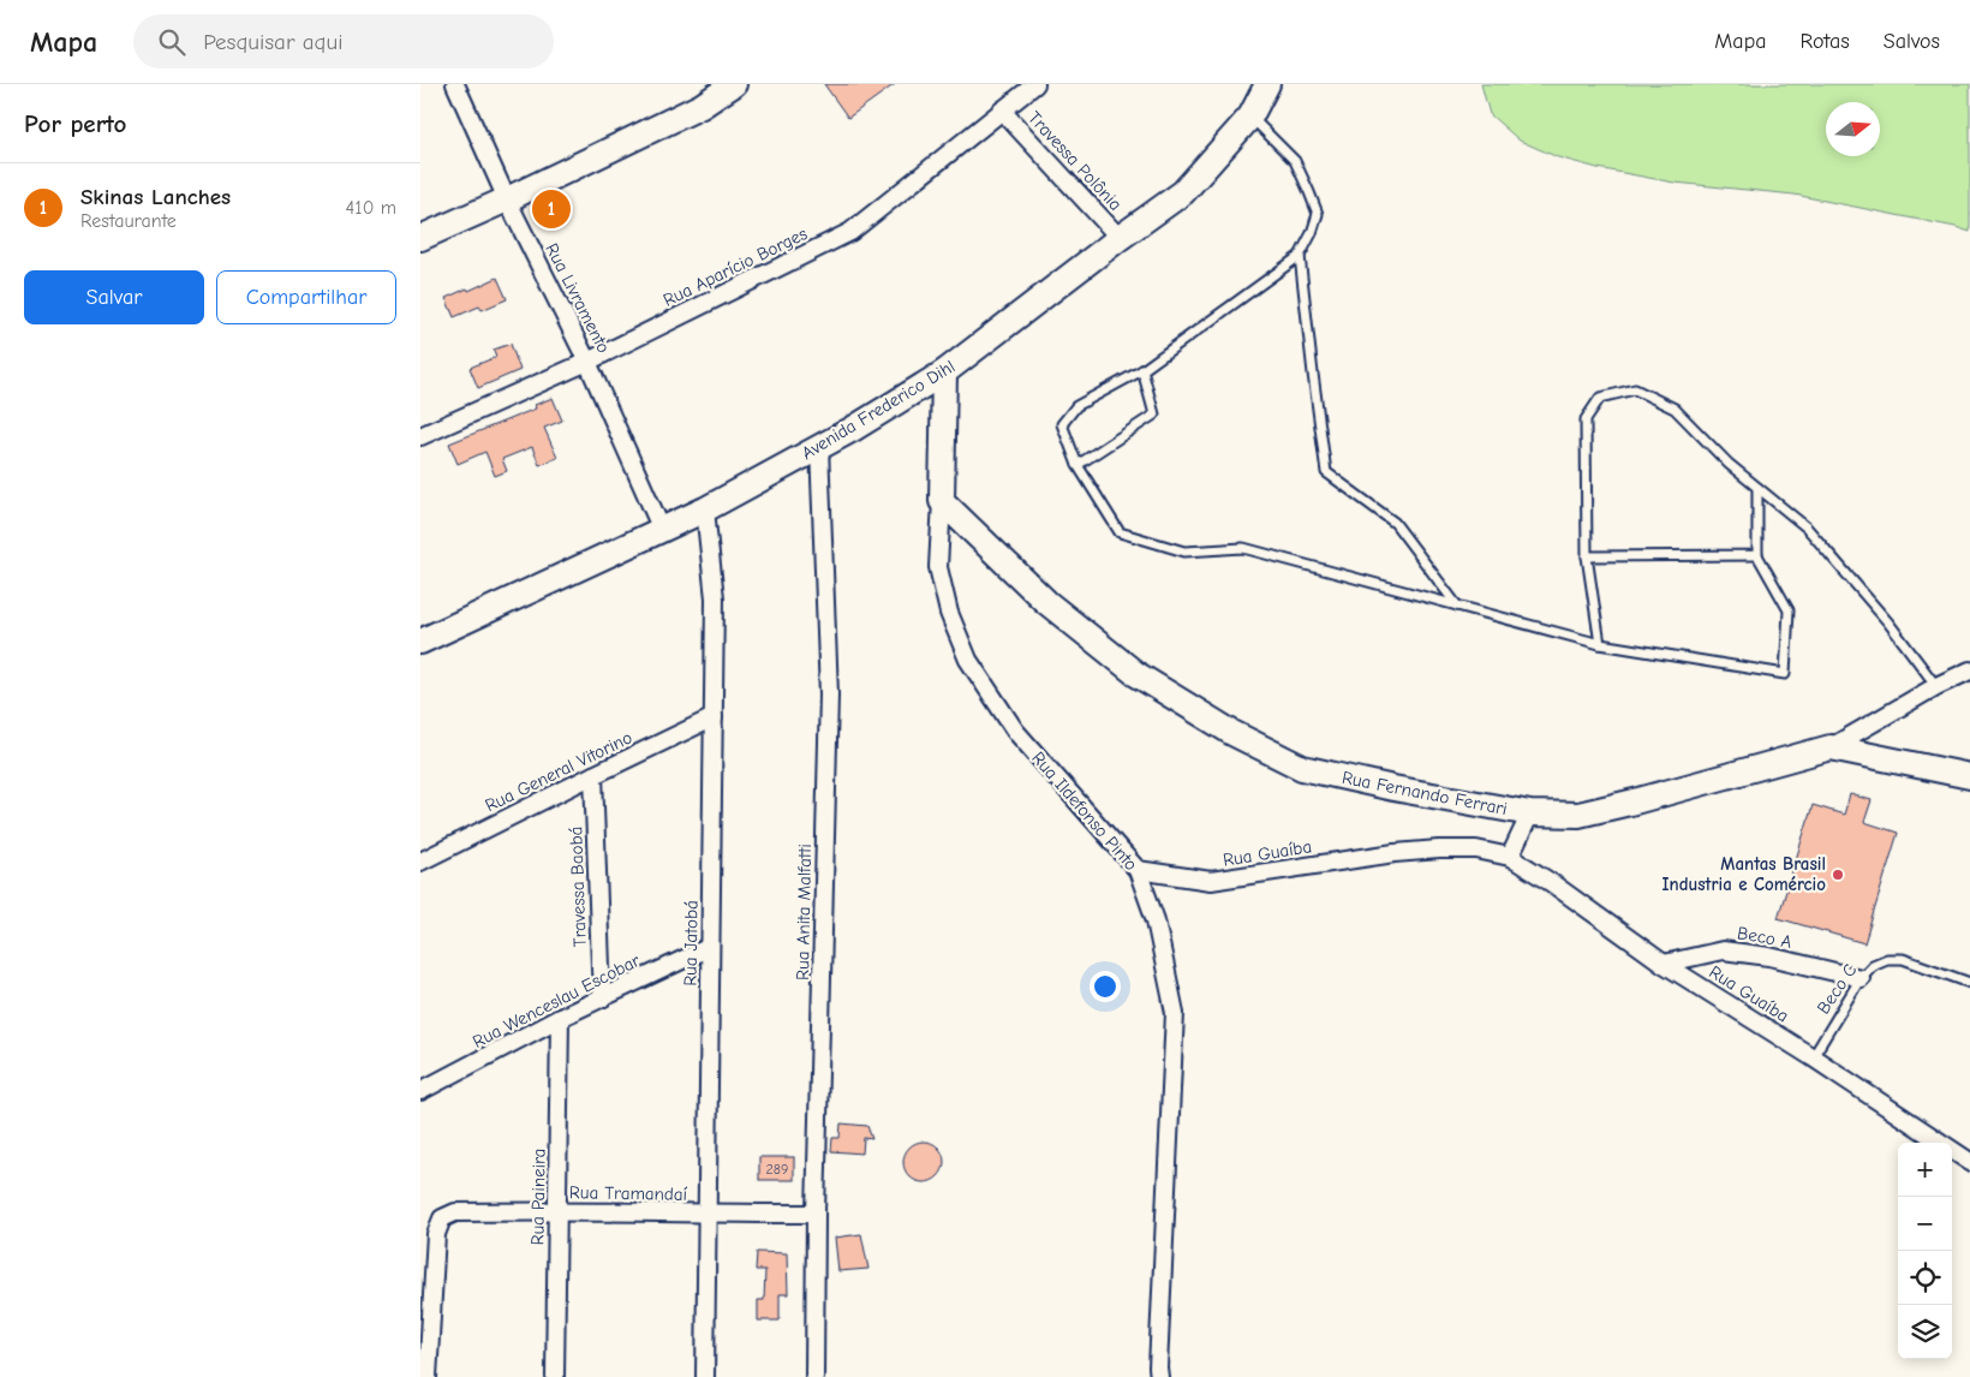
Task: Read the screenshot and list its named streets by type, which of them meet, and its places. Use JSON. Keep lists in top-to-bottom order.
{
  "streets": {
    "main road": ["Avenida Frederico Dihl", "Rua Fernando Ferrari", "Rua Ildefonso Pinto"],
    "street": [
      "Travessa Polônia",
      "Rua Aparício Borges",
      "Rua Livramento",
      "Rua General Vitorino",
      "Rua Guaíba",
      "Travessa Baobá",
      "Rua Anita Malfatti",
      "Beco A",
      "Rua Jatobá",
      "Rua Wenceslau Escobar",
      "Rua Tramandaí",
      "Rua Paineira"
    ],
    "lane": ["Beco C"]
  },
  "crossings": [
    ["Travessa Polônia", "Rua Aparício Borges"],
    ["Travessa Polônia", "Avenida Frederico Dihl"],
    ["Rua Aparício Borges", "Rua Livramento"],
    ["Rua Livramento", "Avenida Frederico Dihl"],
    ["Avenida Frederico Dihl", "Rua Ildefonso Pinto"],
    ["Avenida Frederico Dihl", "Rua Anita Malfatti"],
    ["Avenida Frederico Dihl", "Rua Jatobá"],
    ["Rua General Vitorino", "Travessa Baobá"],
    ["Rua General Vitorino", "Rua Jatobá"],
    ["Rua Fernando Ferrari", "Rua Ildefonso Pinto"],
    ["Rua Ildefonso Pinto", "Rua Guaíba"],
    ["Rua Guaíba", "Beco A"],
    ["Rua Guaíba", "Beco C"],
    ["Travessa Baobá", "Rua Wenceslau Escobar"],
    ["Rua Anita Malfatti", "Rua Tramandaí"],
    ["Beco A", "Beco C"],
    ["Rua Jatobá", "Rua Wenceslau Escobar"],
    ["Rua Jatobá", "Rua Tramandaí"],
    ["Rua Wenceslau Escobar", "Rua Paineira"],
    ["Rua Tramandaí", "Rua Paineira"]
  ],
  "places": ["Mantas Brasil Industria e Comércio"],
  "house_numbers": ["289"],
  "north": "right",
  "page": {
    "header": "Mapa",
    "search": "Pesquisar aqui",
    "nav": ["Mapa", "Rotas", "Salvos"],
    "heading": "Por perto",
    "list": [
      {
        "mark": "1",
        "name": "Skinas Lanches",
        "note": "Restaurante",
        "value": "410 m"
      }
    ],
    "pins": "1",
    "buttons": ["Salvar", "Compartilhar"],
    "map_buttons": ["+", "−"]
  }
}
